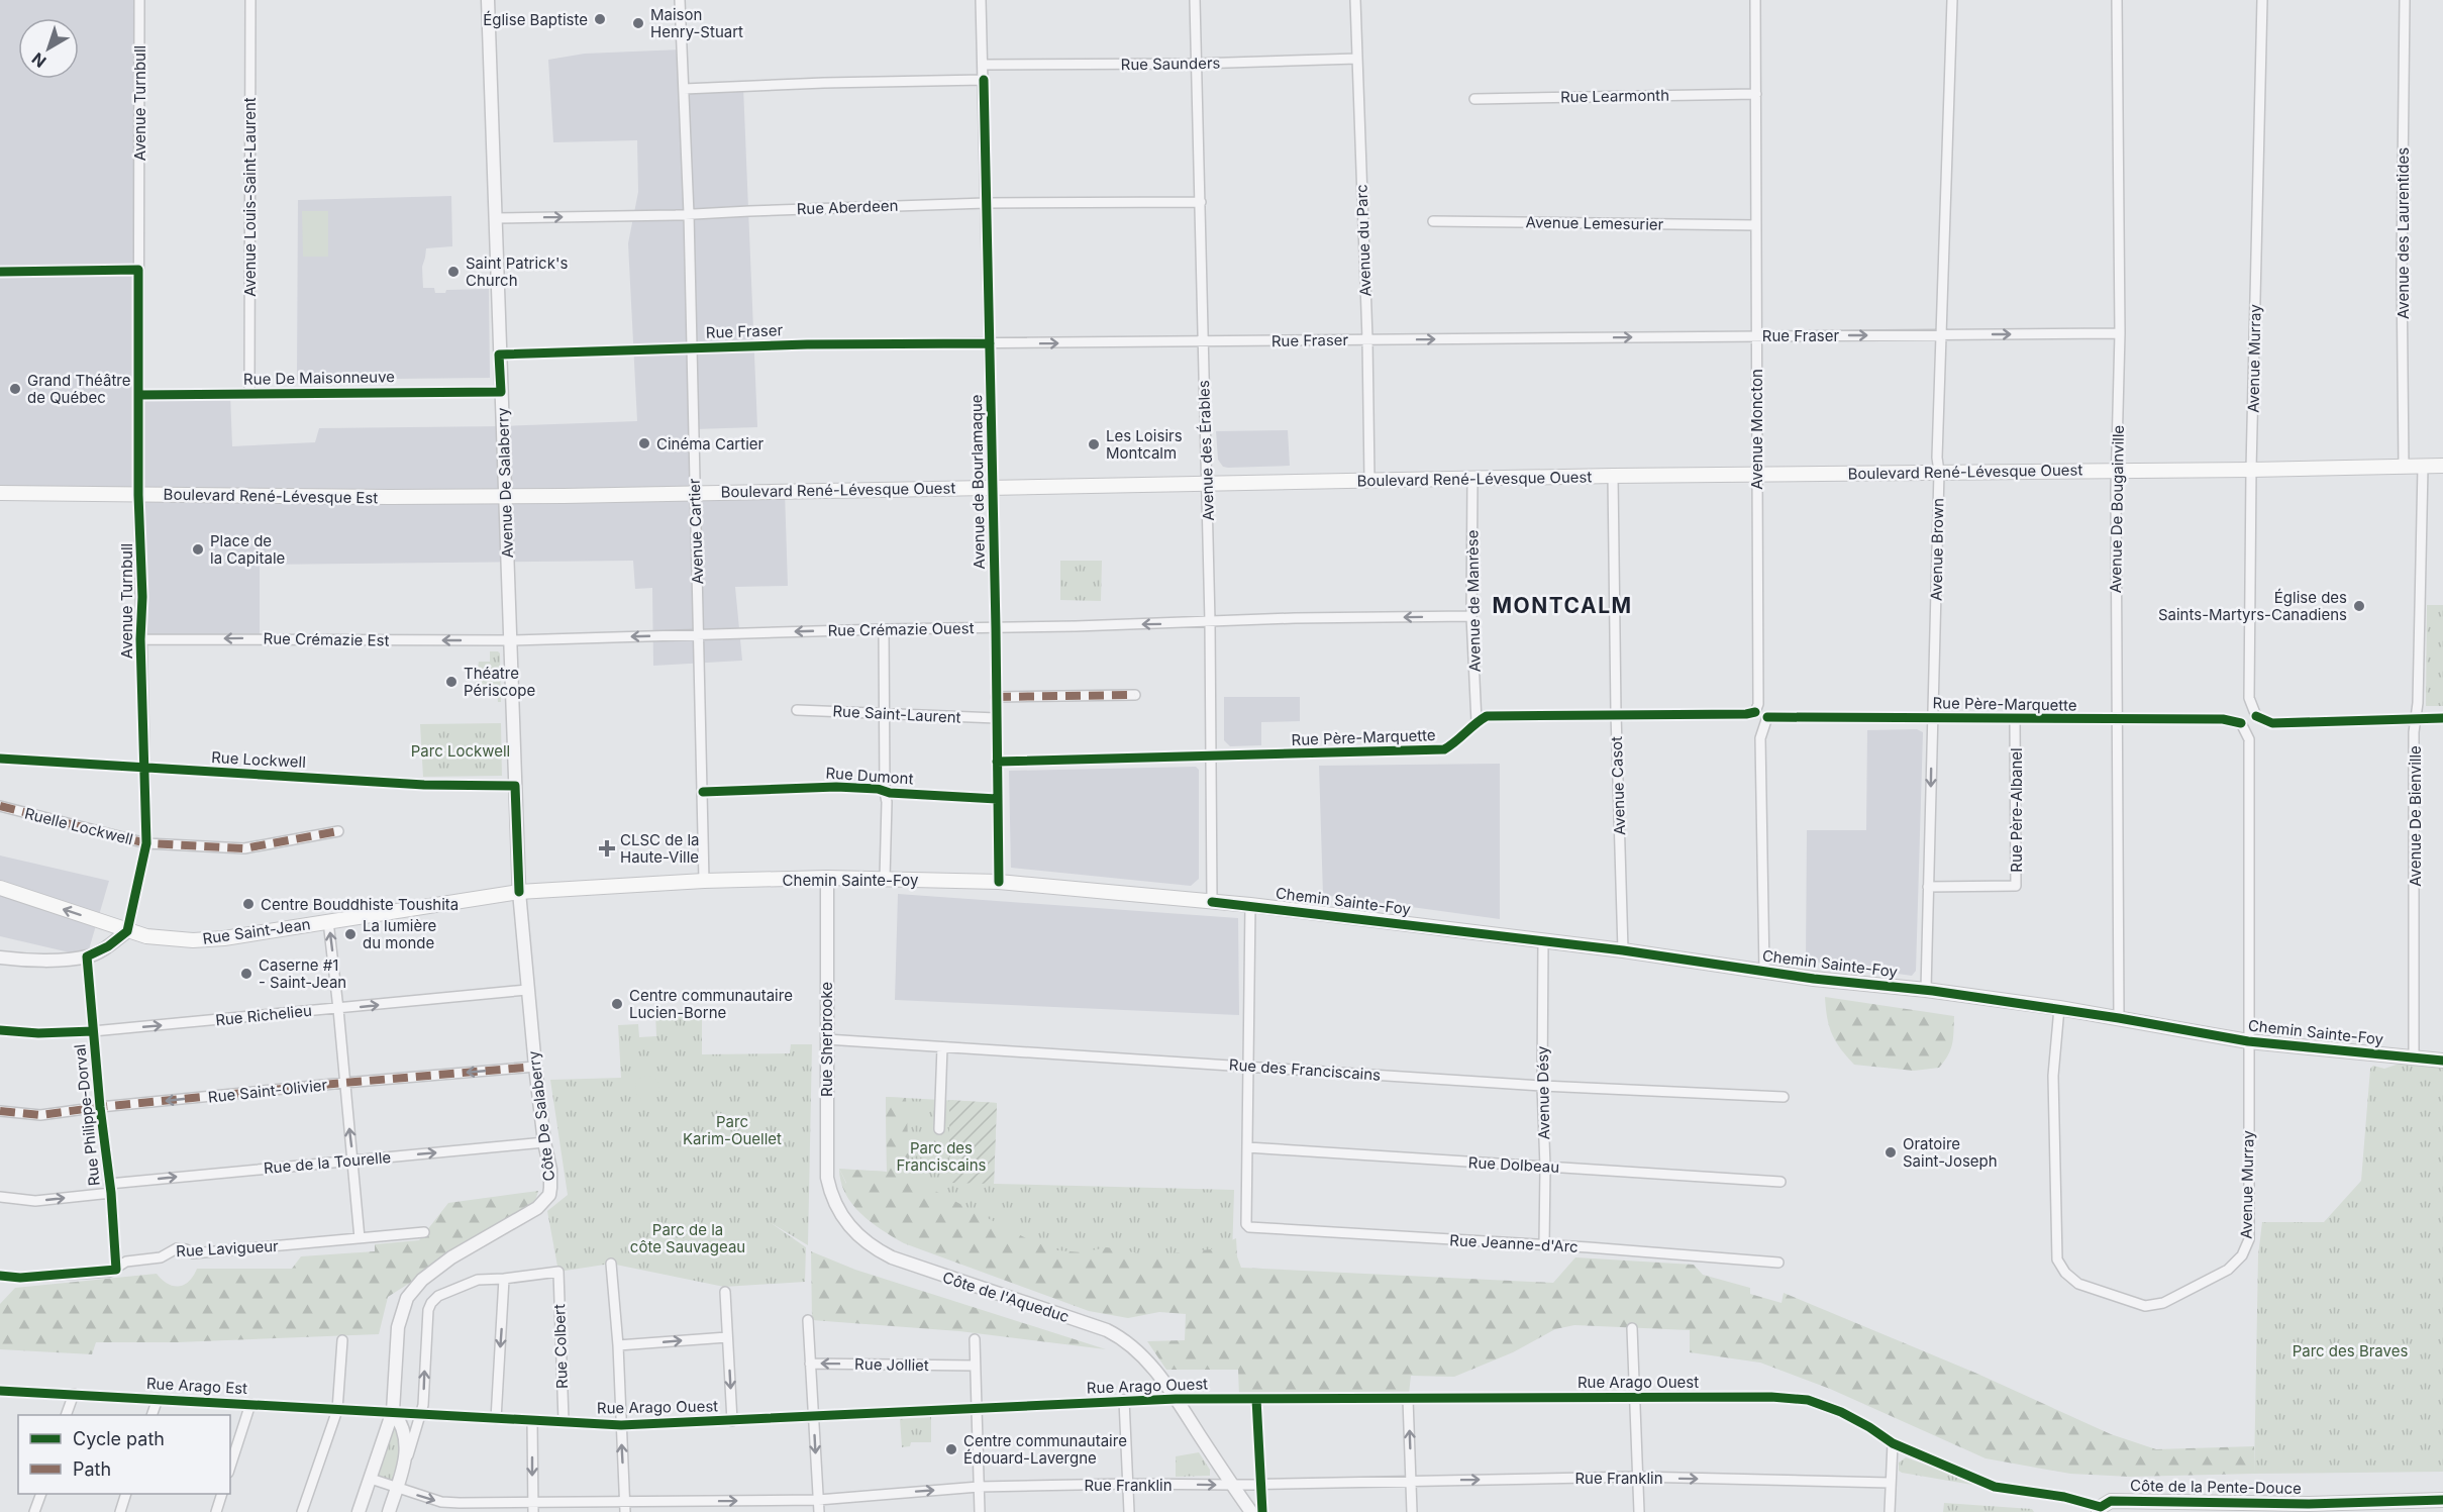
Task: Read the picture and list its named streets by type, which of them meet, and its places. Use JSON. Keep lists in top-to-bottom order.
{
  "streets": {
    "main road": [
      "Boulevard René-Lévesque Ouest",
      "Boulevard René-Lévesque Est",
      "Chemin Sainte-Foy",
      "Rue Saint-Jean",
      "Côte de la Pente-Douce"
    ],
    "street": [
      "Rue Saunders",
      "Rue Learmonth",
      "Avenue Turnbull",
      "Avenue Louis-Saint-Laurent",
      "Rue Aberdeen",
      "Avenue Lemesurier",
      "Avenue des Laurentides",
      "Avenue du Parc",
      "Rue Fraser",
      "Avenue Murray",
      "Rue De Maisonneuve",
      "Avenue Moncton",
      "Avenue des Érables",
      "Avenue de Bourlamaque",
      "Avenue De Salaberry",
      "Avenue De Bougainville",
      "Avenue Cartier",
      "Avenue Brown",
      "Avenue de Manrèse",
      "Rue Crémazie Ouest",
      "Rue Crémazie Est",
      "Rue Père-Marquette",
      "Rue Saint-Laurent",
      "Rue Lockwell",
      "Rue Dumont",
      "Avenue Casot",
      "Rue Père-Albanel",
      "Avenue De Bienville",
      "Ruelle Lockwell",
      "Rue Richelieu",
      "Rue Sherbrooke",
      "Rue des Franciscains",
      "Rue Saint-Olivier",
      "Avenue Désy",
      "Rue Philippe-Dorval",
      "Côte De Salaberry",
      "Rue de la Tourelle",
      "Rue Dolbeau",
      "Rue Jeanne-d'Arc",
      "Rue Lavigueur",
      "Côte de l'Aqueduc",
      "Rue Colbert",
      "Rue Jolliet",
      "Rue Arago Ouest",
      "Rue Arago Est",
      "Rue Franklin"
    ]
  },
  "crossings": [
    ["Rue Saunders", "Avenue du Parc"],
    ["Rue Saunders", "Avenue des Érables"],
    ["Rue Saunders", "Avenue de Bourlamaque"],
    ["Rue Learmonth", "Avenue Moncton"],
    ["Avenue Turnbull", "Rue De Maisonneuve"],
    ["Avenue Turnbull", "Boulevard René-Lévesque Est"],
    ["Avenue Turnbull", "Rue Crémazie Est"],
    ["Avenue Turnbull", "Rue Lockwell"],
    ["Avenue Turnbull", "Ruelle Lockwell"],
    ["Avenue Turnbull", "Rue Saint-Jean"],
    ["Avenue Louis-Saint-Laurent", "Rue De Maisonneuve"],
    ["Rue Aberdeen", "Avenue des Érables"],
    ["Rue Aberdeen", "Avenue de Bourlamaque"],
    ["Rue Aberdeen", "Avenue De Salaberry"],
    ["Rue Aberdeen", "Avenue Cartier"],
    ["Avenue Lemesurier", "Avenue Moncton"],
    ["Avenue des Laurentides", "Boulevard René-Lévesque Ouest"],
    ["Avenue du Parc", "Rue Fraser"],
    ["Avenue du Parc", "Boulevard René-Lévesque Ouest"],
    ["Rue Fraser", "Avenue Moncton"],
    ["Rue Fraser", "Avenue des Érables"],
    ["Rue Fraser", "Avenue de Bourlamaque"],
    ["Rue Fraser", "Avenue De Salaberry"],
    ["Rue Fraser", "Avenue De Bougainville"],
    ["Rue Fraser", "Avenue Cartier"],
    ["Rue Fraser", "Avenue Brown"],
    ["Avenue Murray", "Boulevard René-Lévesque Ouest"],
    ["Avenue Murray", "Rue Père-Marquette"],
    ["Avenue Murray", "Avenue De Bienville"],
    ["Avenue Murray", "Chemin Sainte-Foy"],
    ["Rue De Maisonneuve", "Avenue De Salaberry"],
    ["Avenue Moncton", "Boulevard René-Lévesque Ouest"],
    ["Avenue Moncton", "Avenue Casot"],
    ["Avenue des Érables", "Boulevard René-Lévesque Ouest"],
    ["Avenue des Érables", "Rue Crémazie Ouest"],
    ["Avenue des Érables", "Rue Père-Marquette"],
    ["Avenue des Érables", "Chemin Sainte-Foy"],
    ["Boulevard René-Lévesque Ouest", "Avenue de Bourlamaque"],
    ["Boulevard René-Lévesque Ouest", "Avenue De Salaberry"],
    ["Boulevard René-Lévesque Ouest", "Boulevard René-Lévesque Est"],
    ["Boulevard René-Lévesque Ouest", "Avenue De Bougainville"],
    ["Boulevard René-Lévesque Ouest", "Avenue Cartier"],
    ["Boulevard René-Lévesque Ouest", "Avenue Brown"],
    ["Boulevard René-Lévesque Ouest", "Avenue de Manrèse"],
    ["Boulevard René-Lévesque Ouest", "Avenue Casot"],
    ["Boulevard René-Lévesque Ouest", "Avenue De Bienville"],
    ["Avenue de Bourlamaque", "Rue Crémazie Ouest"],
    ["Avenue de Bourlamaque", "Rue Père-Marquette"],
    ["Avenue de Bourlamaque", "Rue Saint-Laurent"],
    ["Avenue de Bourlamaque", "Rue Dumont"],
    ["Avenue de Bourlamaque", "Chemin Sainte-Foy"],
    ["Avenue De Salaberry", "Boulevard René-Lévesque Est"],
    ["Avenue De Salaberry", "Rue Crémazie Ouest"],
    ["Avenue De Salaberry", "Rue Crémazie Est"],
    ["Avenue De Salaberry", "Rue Lockwell"],
    ["Avenue De Salaberry", "Chemin Sainte-Foy"],
    ["Avenue De Salaberry", "Rue Saint-Jean"],
    ["Avenue De Salaberry", "Côte De Salaberry"],
    ["Avenue De Bougainville", "Rue Père-Marquette"],
    ["Avenue De Bougainville", "Chemin Sainte-Foy"],
    ["Avenue Cartier", "Rue Crémazie Ouest"],
    ["Avenue Cartier", "Rue Dumont"],
    ["Avenue Cartier", "Chemin Sainte-Foy"],
    ["Avenue Brown", "Rue Père-Marquette"],
    ["Avenue Brown", "Rue Père-Albanel"],
    ["Avenue Brown", "Chemin Sainte-Foy"],
    ["Avenue de Manrèse", "Rue Crémazie Ouest"],
    ["Avenue de Manrèse", "Rue Père-Marquette"],
    ["Rue Crémazie Ouest", "Rue Crémazie Est"],
    ["Rue Père-Marquette", "Rue Père-Albanel"],
    ["Rue Père-Marquette", "Chemin Sainte-Foy"],
    ["Avenue Casot", "Chemin Sainte-Foy"],
    ["Avenue De Bienville", "Chemin Sainte-Foy"],
    ["Chemin Sainte-Foy", "Rue Saint-Jean"],
    ["Chemin Sainte-Foy", "Rue Sherbrooke"],
    ["Chemin Sainte-Foy", "Avenue Désy"],
    ["Chemin Sainte-Foy", "Côte De Salaberry"],
    ["Rue Saint-Jean", "Côte De Salaberry"],
    ["Rue Richelieu", "Rue Philippe-Dorval"],
    ["Rue Richelieu", "Côte De Salaberry"],
    ["Rue Sherbrooke", "Rue des Franciscains"],
    ["Rue Sherbrooke", "Côte de l'Aqueduc"],
    ["Rue des Franciscains", "Avenue Désy"],
    ["Rue Saint-Olivier", "Rue Philippe-Dorval"],
    ["Rue Saint-Olivier", "Côte De Salaberry"],
    ["Avenue Désy", "Rue Dolbeau"],
    ["Avenue Désy", "Rue Jeanne-d'Arc"],
    ["Rue Philippe-Dorval", "Rue de la Tourelle"],
    ["Rue Philippe-Dorval", "Rue Lavigueur"],
    ["Côte De Salaberry", "Rue de la Tourelle"],
    ["Côte De Salaberry", "Rue Arago Ouest"],
    ["Côte De Salaberry", "Rue Arago Est"],
    ["Rue Dolbeau", "Rue Jeanne-d'Arc"],
    ["Côte de l'Aqueduc", "Rue Arago Ouest"],
    ["Côte de l'Aqueduc", "Rue Franklin"],
    ["Rue Colbert", "Rue Arago Ouest"],
    ["Rue Arago Ouest", "Rue Arago Est"],
    ["Rue Arago Ouest", "Côte de la Pente-Douce"]
  ],
  "one_way": [
    "Rue Fraser",
    "Rue Crémazie Ouest",
    "Rue Crémazie Est",
    "Rue Richelieu",
    "Rue Saint-Olivier",
    "Rue de la Tourelle",
    "Rue Jolliet",
    "Rue Franklin"
  ],
  "districts": ["MONTCALM"],
  "parks": [
    "Parc Lockwell",
    "Parc Karim-Ouellet",
    "Parc des Franciscains",
    "Parc de la côte Sauvageau",
    "Parc des Braves"
  ],
  "places": {
    "other": [
      "Église Baptiste",
      "Maison Henry-Stuart",
      "Saint Patrick's Church",
      "Grand Théâtre de Québec",
      "Cinéma Cartier",
      "Les Loisirs Montcalm",
      "Place de la Capitale",
      "Église des Saints-Martyrs-Canadiens",
      "Théatre Périscope",
      "Centre Bouddhiste Toushita",
      "La lumière du monde",
      "Caserne #1 - Saint-Jean",
      "Centre communautaire Lucien-Borne",
      "Oratoire Saint-Joseph",
      "Centre communautaire Édouard-Lavergne"
    ],
    "health": ["CLSC de la Haute-Ville"]
  },
  "legend": ["Cycle path", "Path"],
  "north": "bottom left"
}
